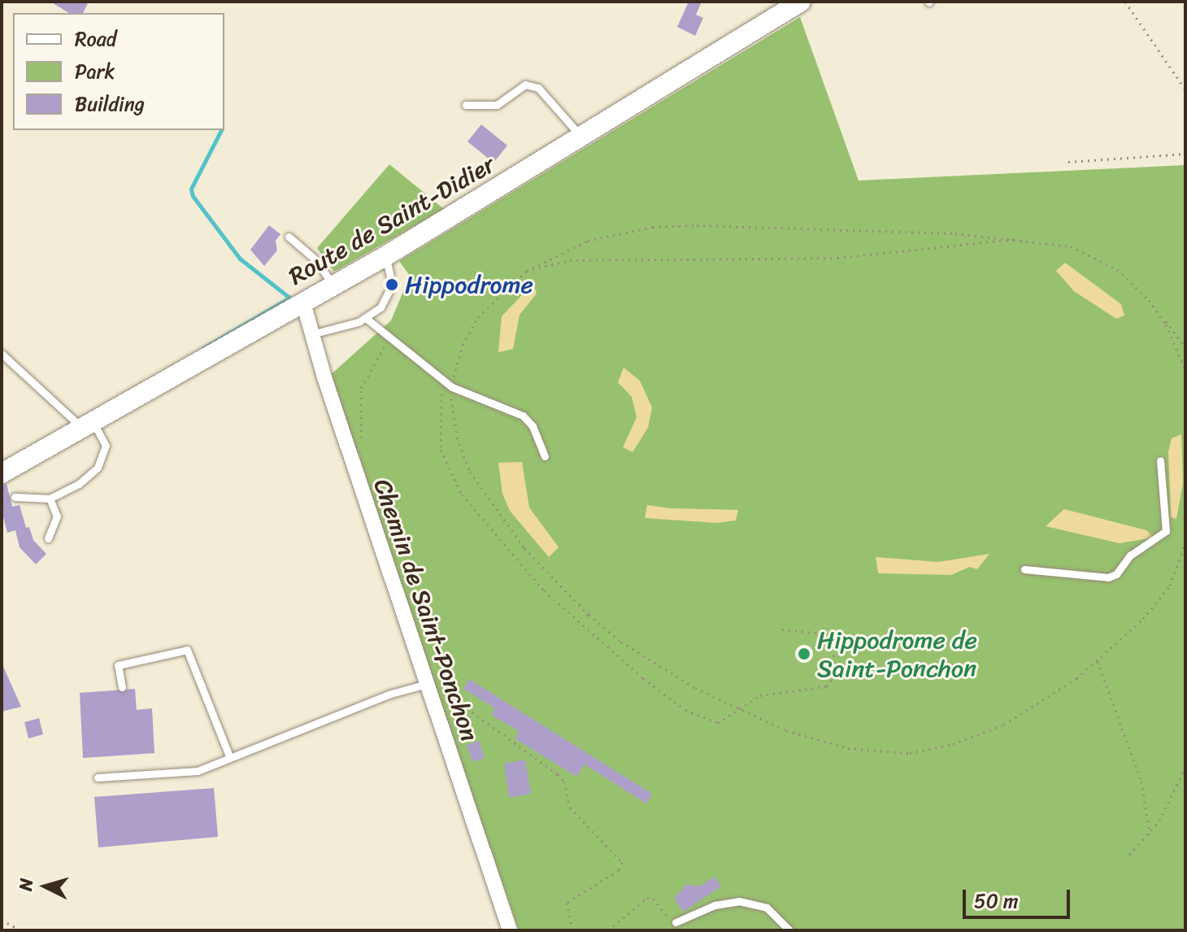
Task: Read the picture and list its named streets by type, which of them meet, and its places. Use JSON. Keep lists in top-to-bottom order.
{
  "streets": {
    "main road": ["Route de Saint-Didier"],
    "street": ["Chemin de Saint-Ponchon"]
  },
  "crossings": [
    ["Route de Saint-Didier", "Chemin de Saint-Ponchon"]
  ],
  "places": ["Hippodrome", "Hippodrome de Saint-Ponchon"],
  "legend": ["Road", "Park", "Building"],
  "scale_bar": "50 m",
  "north": "left"
}
